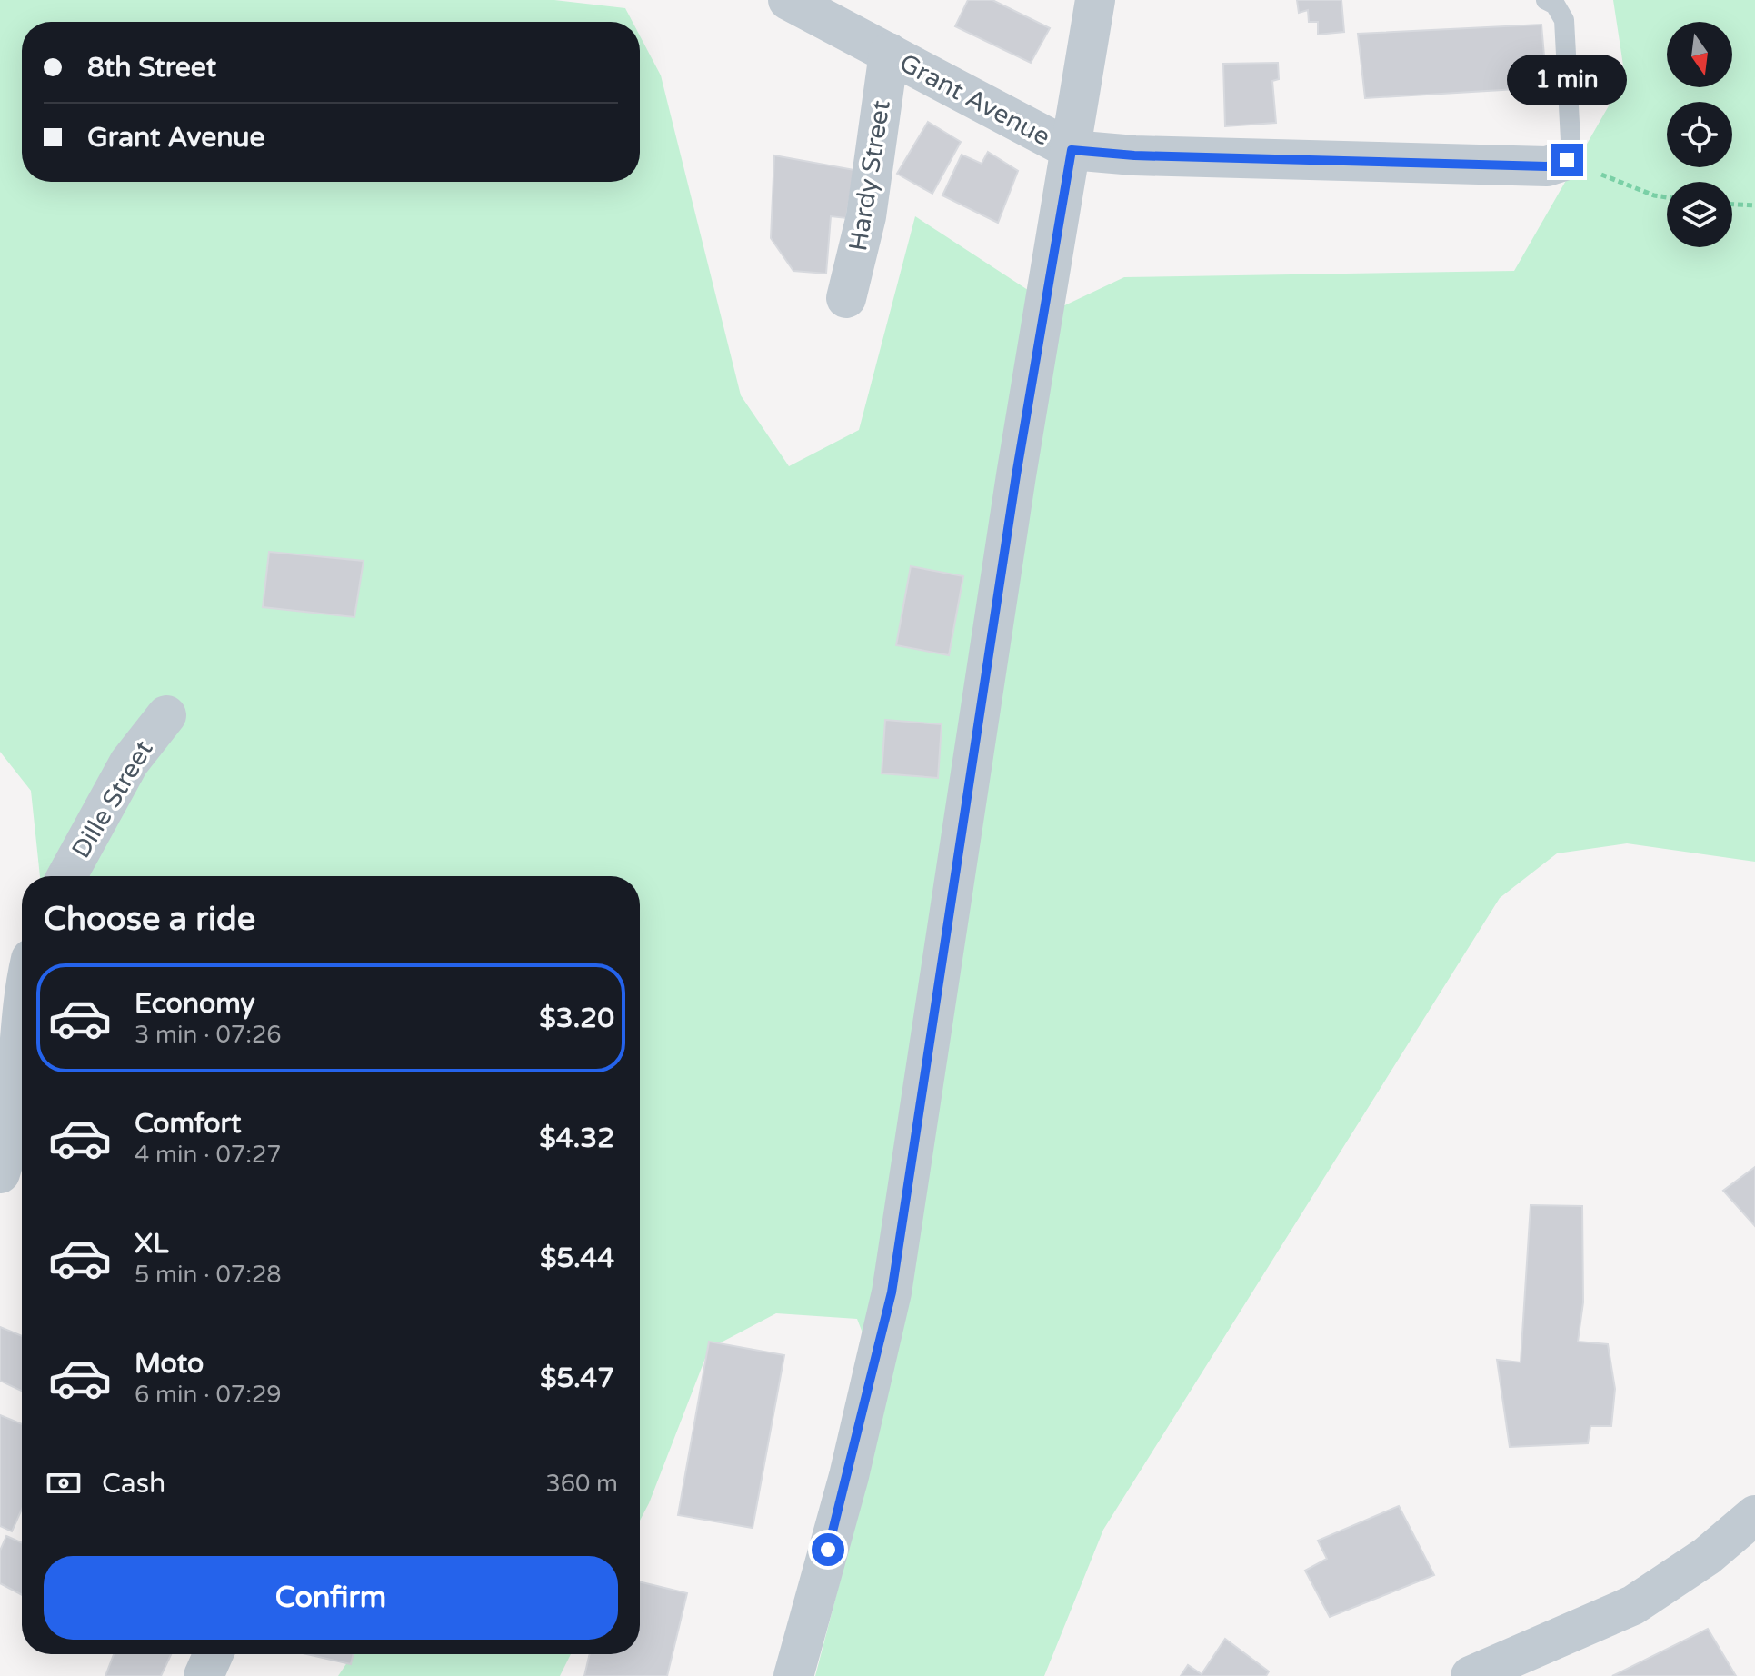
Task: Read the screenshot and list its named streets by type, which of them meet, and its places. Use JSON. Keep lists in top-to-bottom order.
{
  "streets": {
    "street": ["Grant Avenue", "Hardy Street", "Dille Street"]
  },
  "crossings": [
    ["Grant Avenue", "Hardy Street"]
  ],
  "north": "bottom",
  "page": {
    "banner": ["8th Street", "Grant Avenue"],
    "bubble": "1 min",
    "heading": "Choose a ride",
    "list": [
      {
        "name": "Economy",
        "note": "3 min · 07:26",
        "value": "$3.20"
      },
      {
        "name": "Comfort",
        "note": "4 min · 07:27",
        "value": "$4.32"
      },
      {
        "name": "XL",
        "note": "5 min · 07:28",
        "value": "$5.44"
      },
      {
        "name": "Moto",
        "note": "6 min · 07:29",
        "value": "$5.47"
      }
    ],
    "pay": ["Cash", "360 m"],
    "buttons": "Confirm"
  }
}
